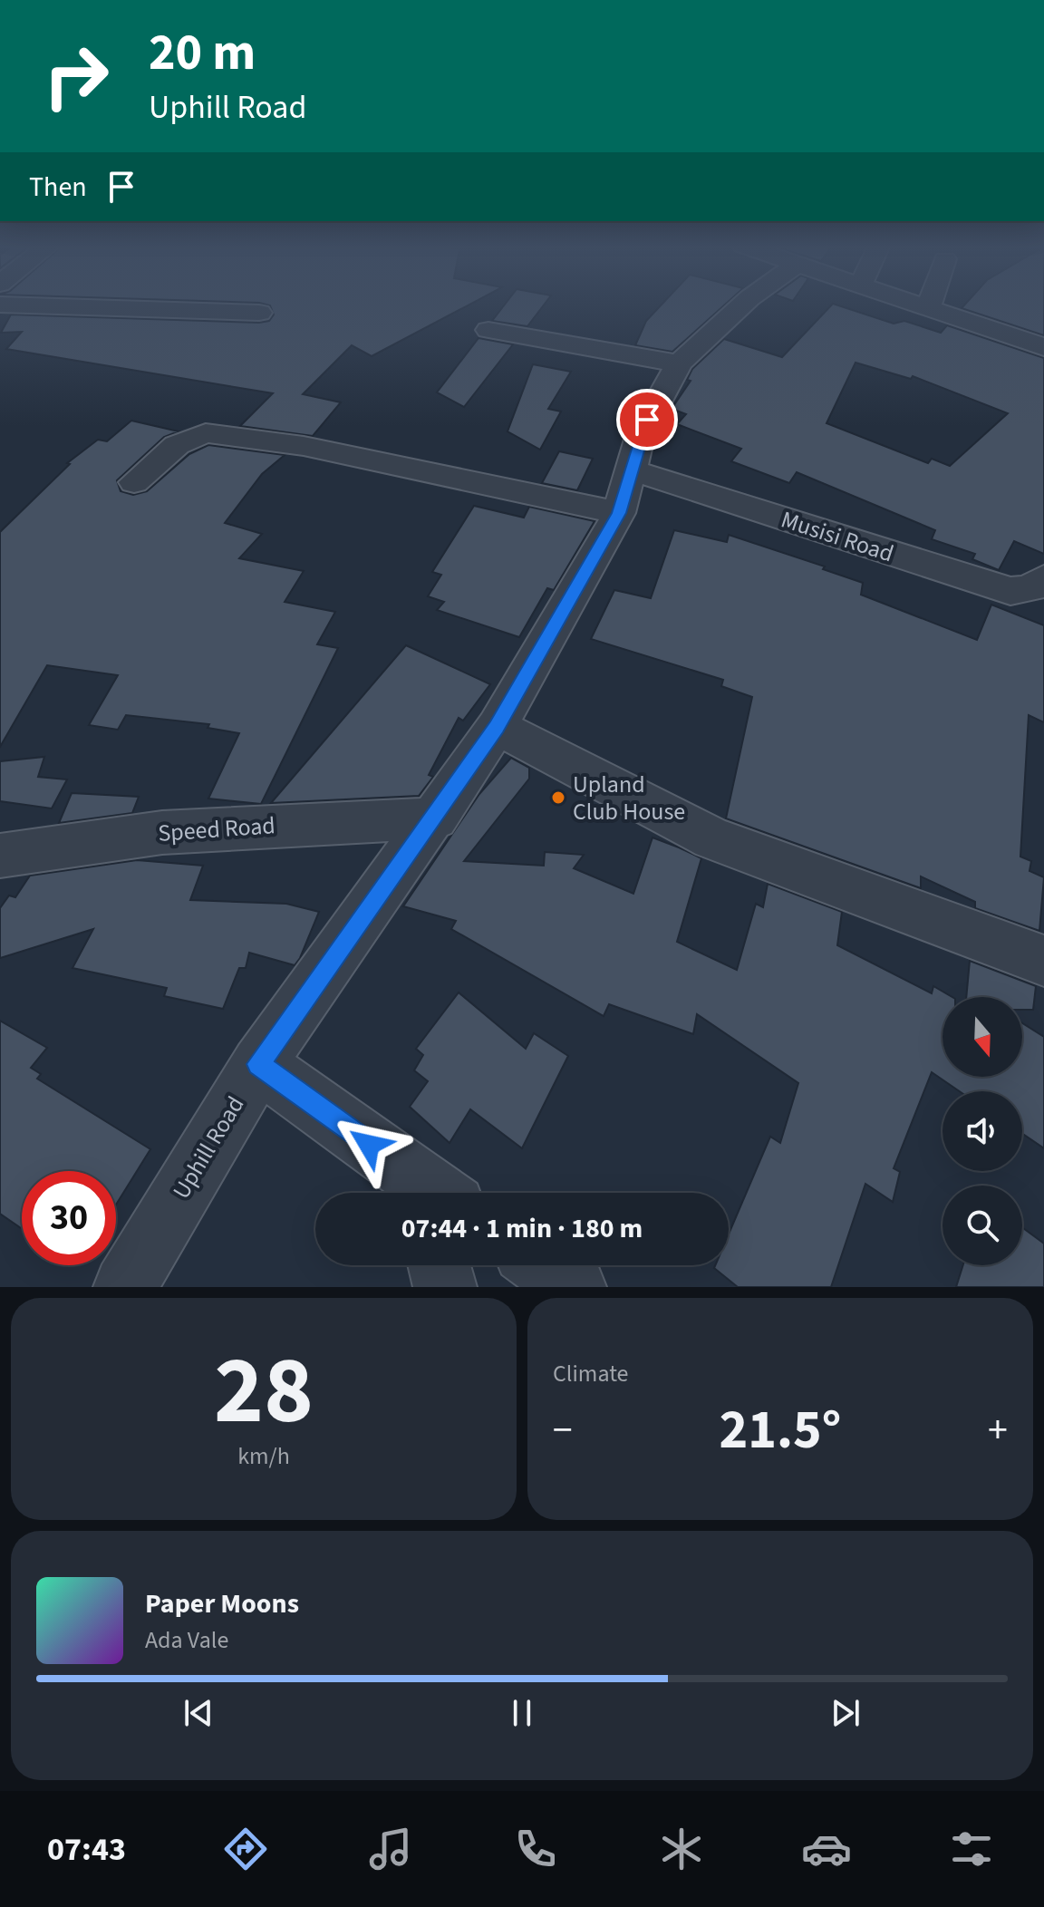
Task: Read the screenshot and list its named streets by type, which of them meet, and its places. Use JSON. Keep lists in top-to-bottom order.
{
  "streets": {
    "street": ["Musisi Road", "Speed Road", "Uphill Road"]
  },
  "crossings": [
    ["Musisi Road", "Uphill Road"],
    ["Speed Road", "Uphill Road"]
  ],
  "places": ["Upland Club House"],
  "north": "bottom",
  "page": {
    "turn": ["20 m", "Uphill Road"],
    "then": "Then",
    "limit": "30",
    "trip": "07:44 · 1 min · 180 m",
    "tile": [
      ["28", "km/h"],
      "Climate"
    ],
    "heat": ["−", "21.5°", "+"],
    "song": ["Paper Moons", "Ada Vale"],
    "tabs": "07:43"
  }
}
